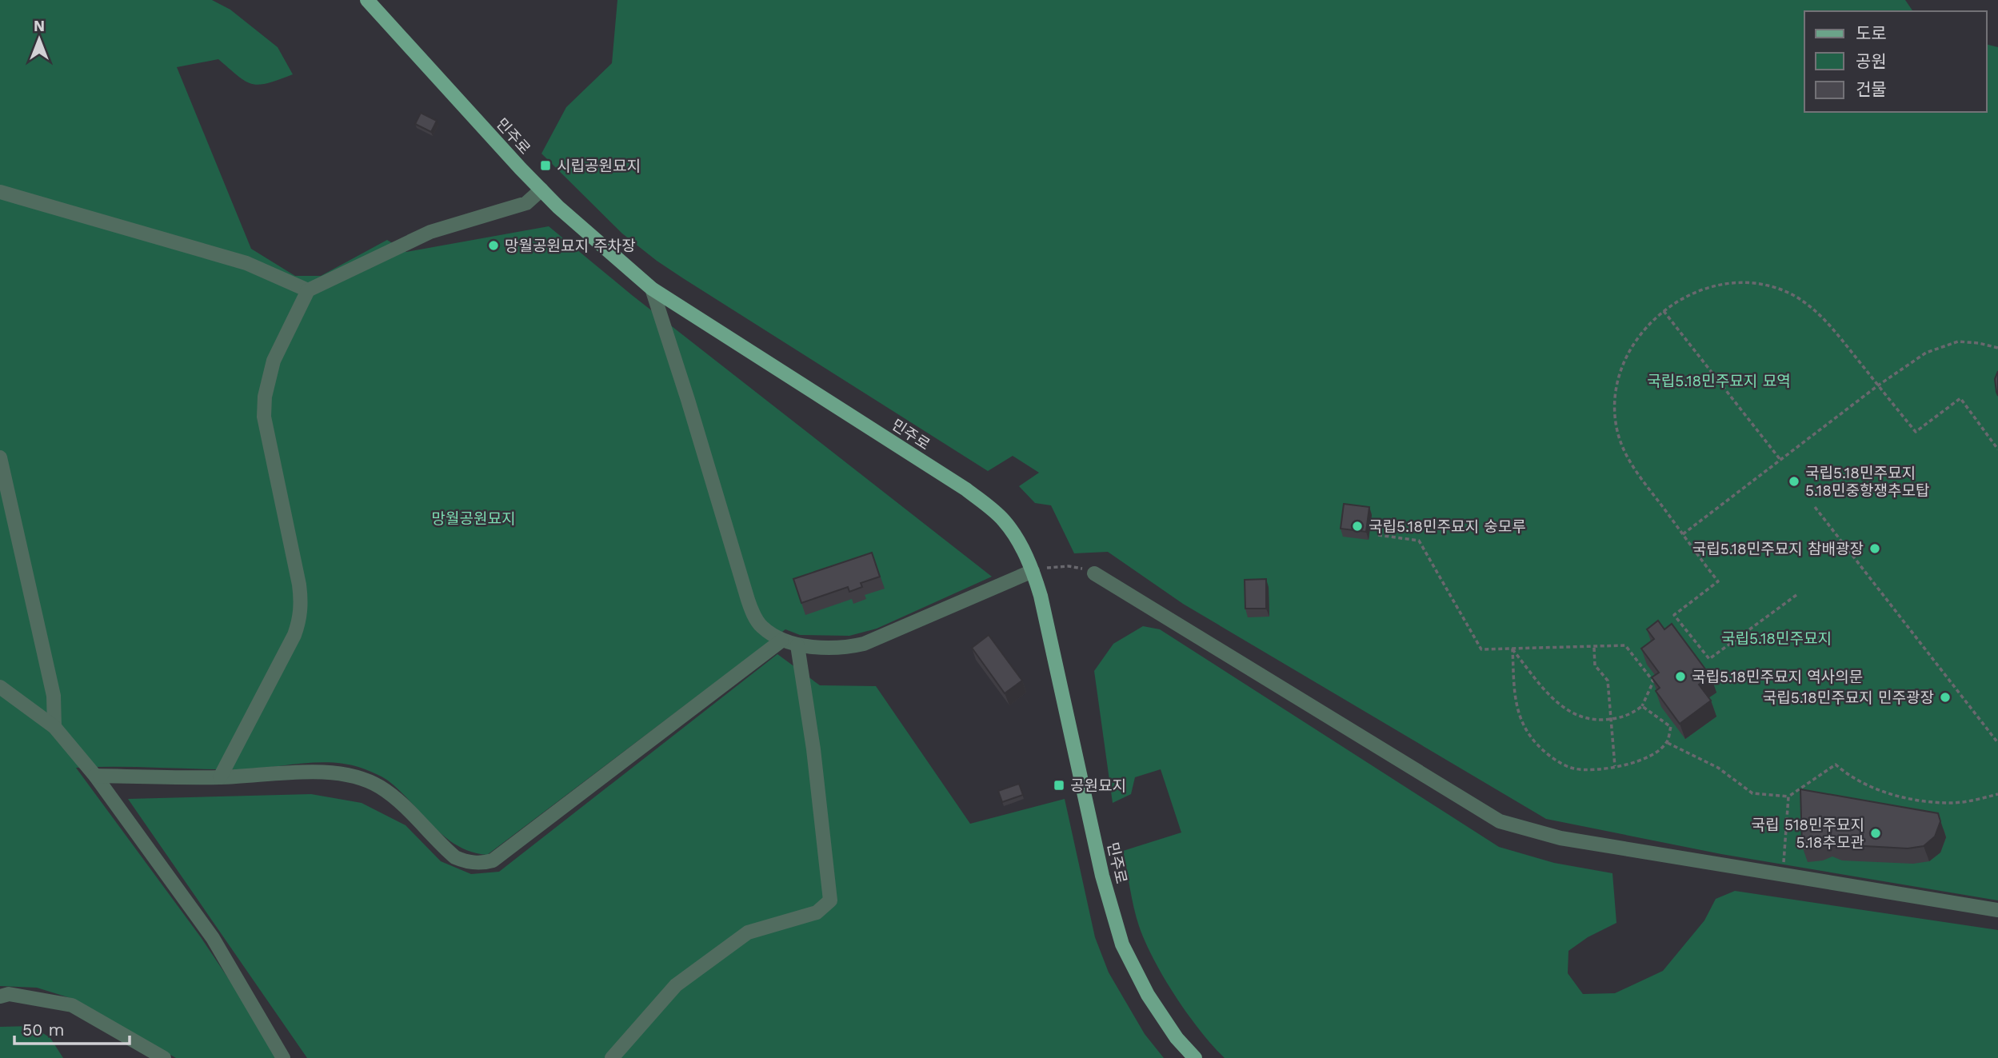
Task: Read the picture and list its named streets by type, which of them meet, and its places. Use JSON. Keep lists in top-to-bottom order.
{
  "streets": {
    "main road": ["민주로"]
  },
  "parks": ["국립5.18민주묘지 묘역", "망월공원묘지", "국립5.18민주묘지"],
  "places": {
    "transit": ["시립공원묘지", "공원묘지"],
    "other": [
      "망월공원묘지 주차장",
      "국립5.18민주묘지 5.18민중항쟁추모탑",
      "국립5.18민주묘지 숭모루",
      "국립5.18민주묘지 참배광장",
      "국립5.18민주묘지 역사의문",
      "국립5.18민주묘지 민주광장",
      "국립 518민주묘지 5.18추모관"
    ]
  },
  "legend": ["도로", "공원", "건물"],
  "scale_bar": "50 m",
  "north": "top"
}
